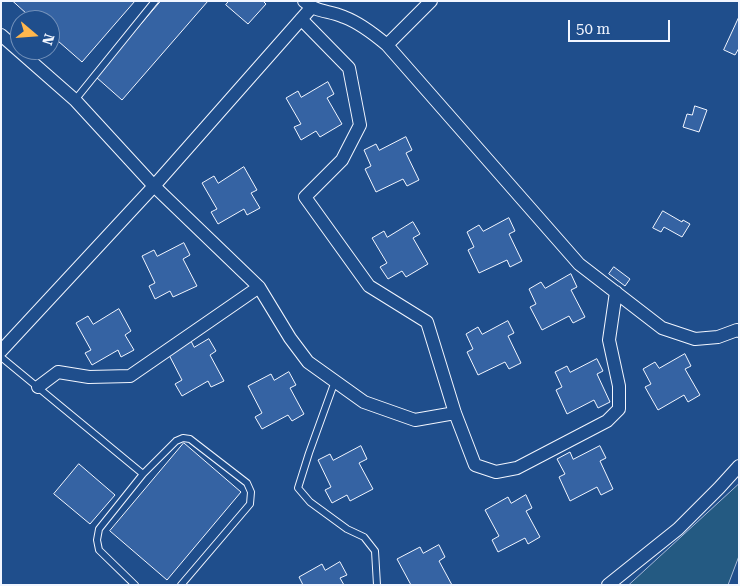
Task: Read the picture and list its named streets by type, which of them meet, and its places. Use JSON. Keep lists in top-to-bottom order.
{
  "scale_bar": "50 m",
  "north": "right"
}
